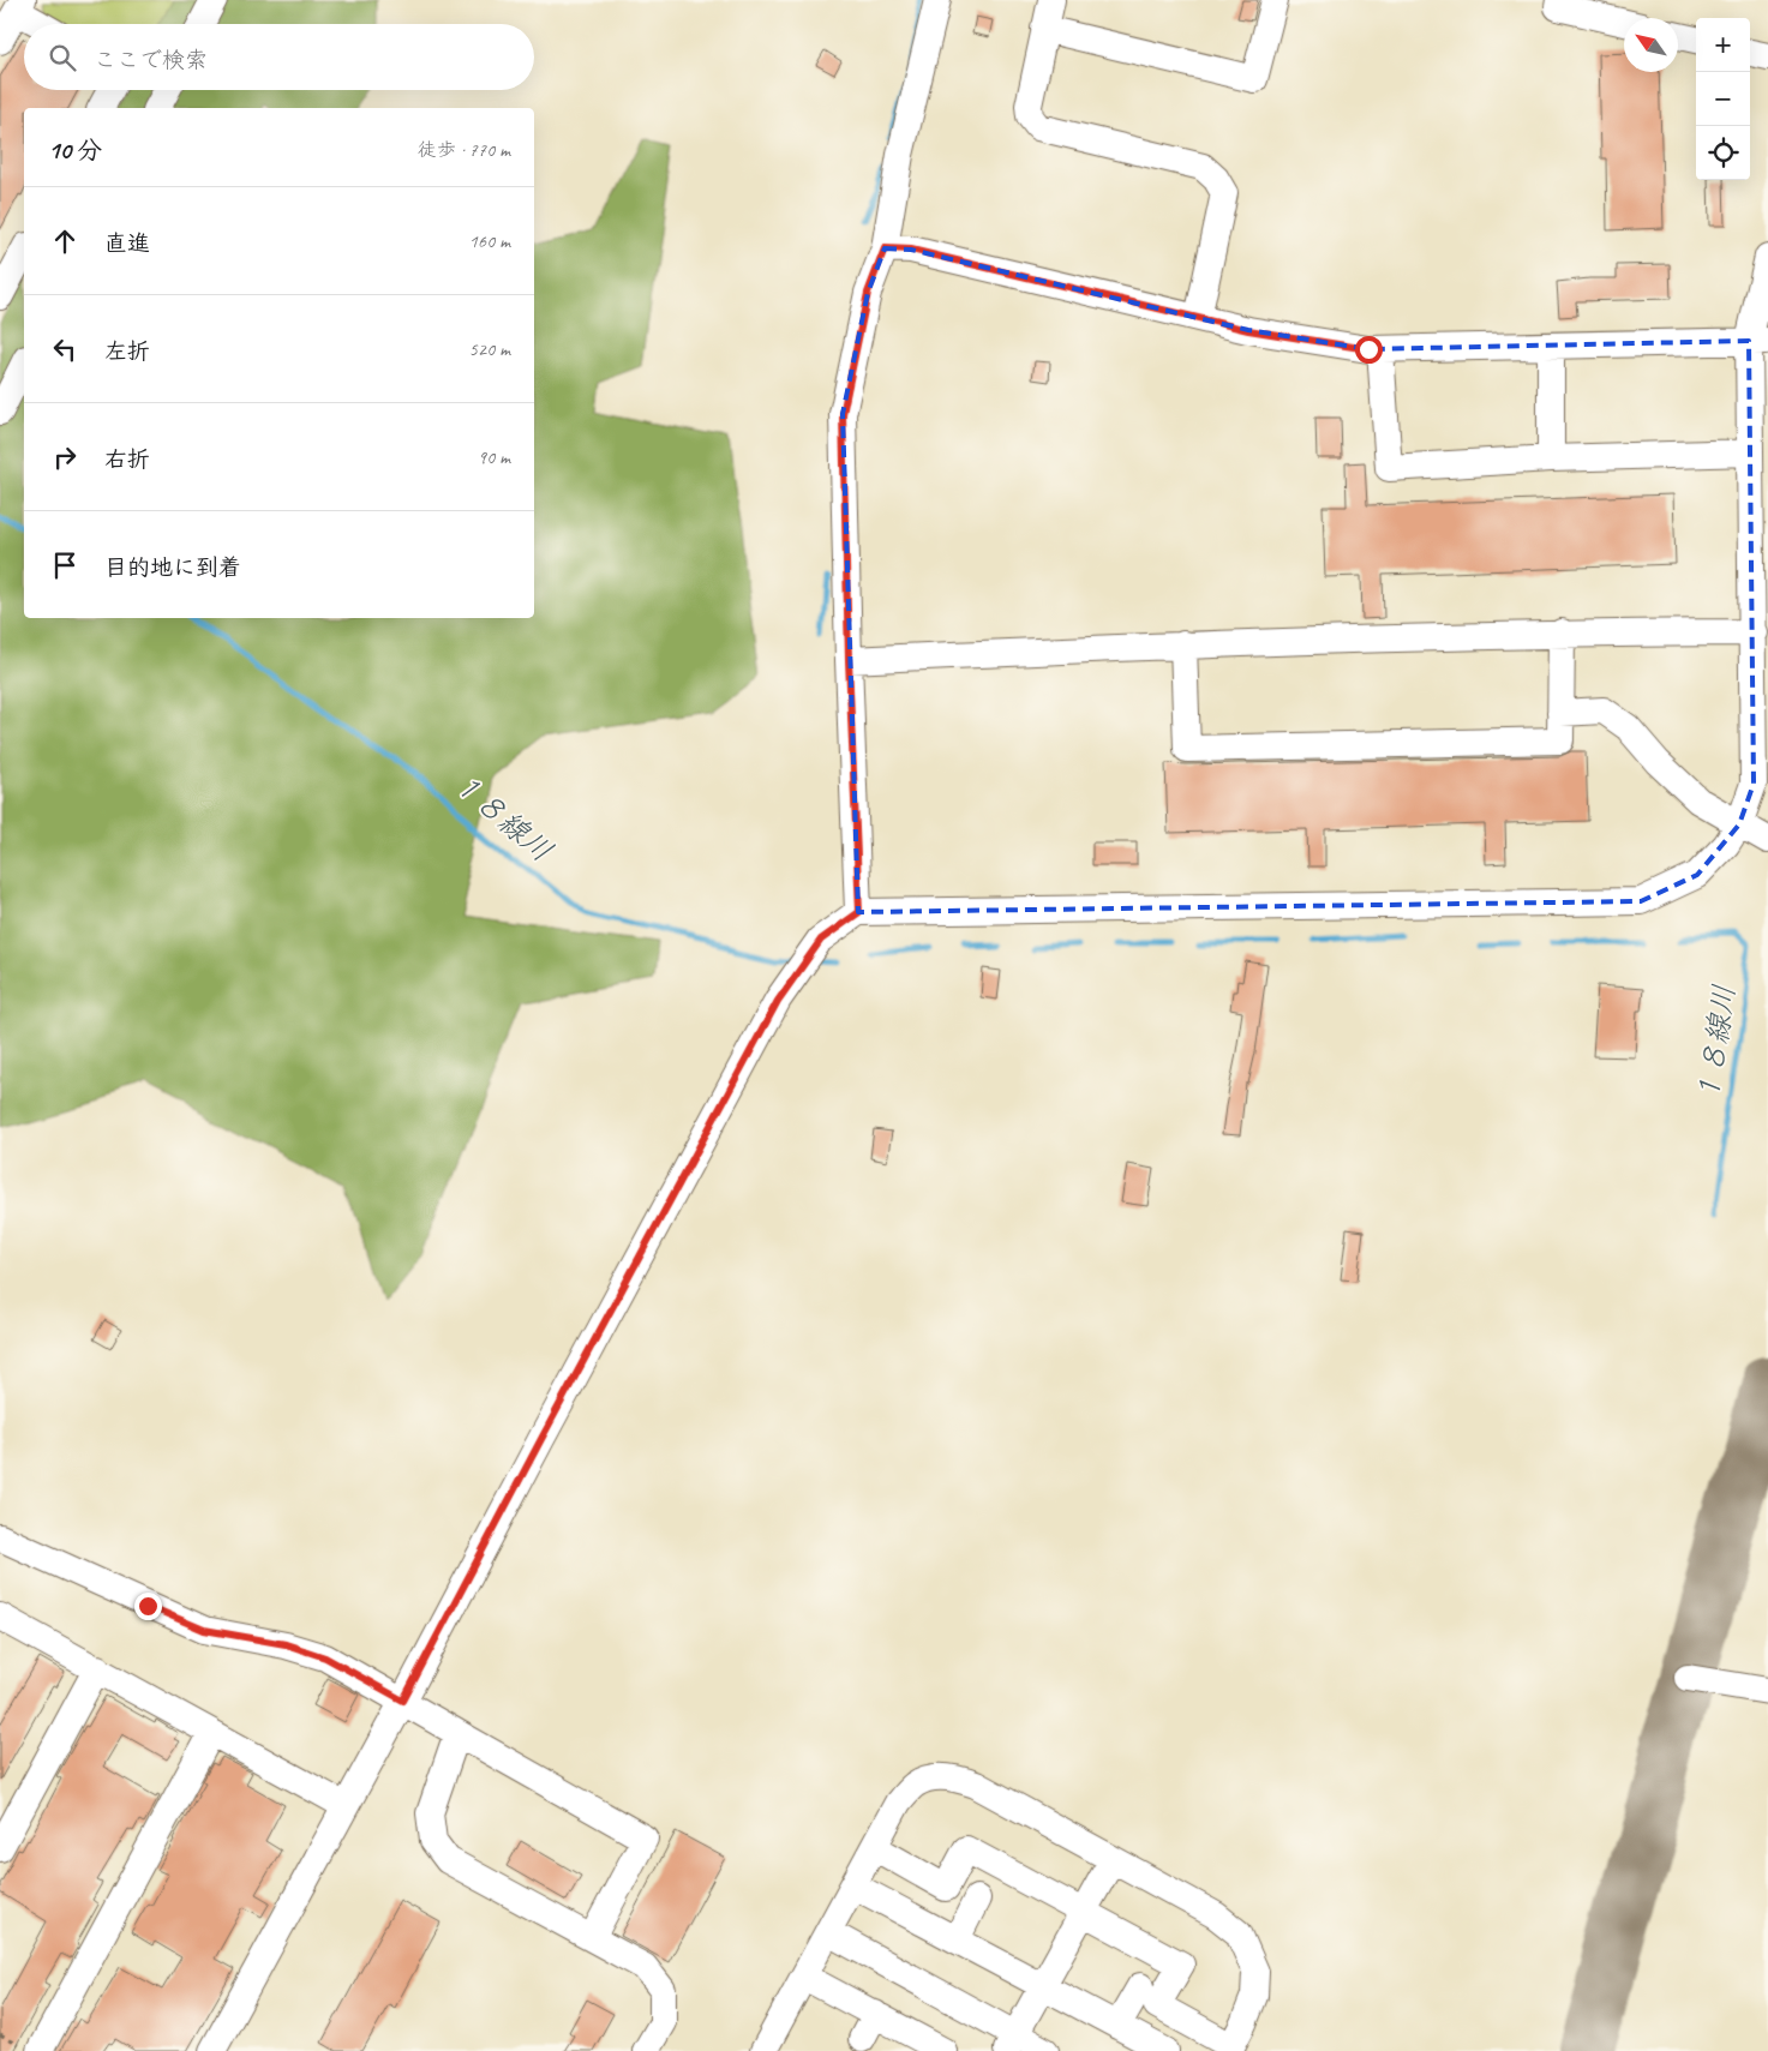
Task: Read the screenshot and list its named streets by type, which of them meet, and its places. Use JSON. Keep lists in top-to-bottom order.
{
  "water": ["１８線川"],
  "north": "top left",
  "page": {
    "map_buttons": ["+", "−"],
    "search": "ここで検索",
    "heading": ["10 分", "徒歩 · 770 m"],
    "list": [
      ["直進", "160 m"],
      ["左折", "520 m"],
      ["右折", "90 m"],
      "目的地に到着"
    ]
  }
}
